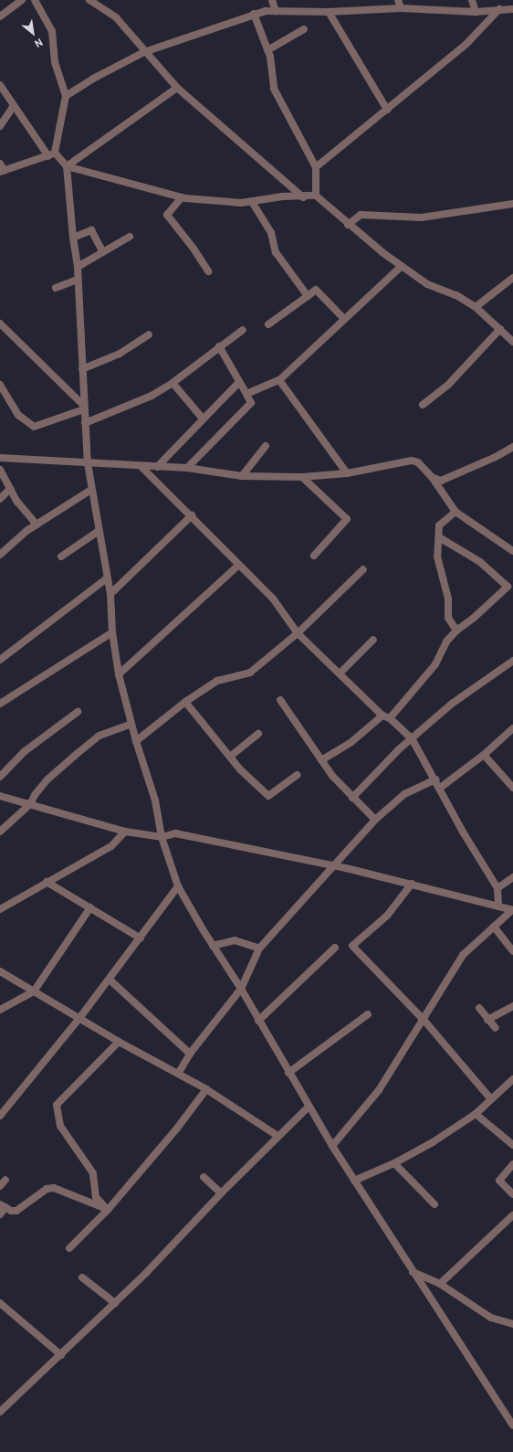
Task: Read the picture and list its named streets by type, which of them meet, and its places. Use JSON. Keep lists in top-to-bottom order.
{
  "north": "bottom right"
}
